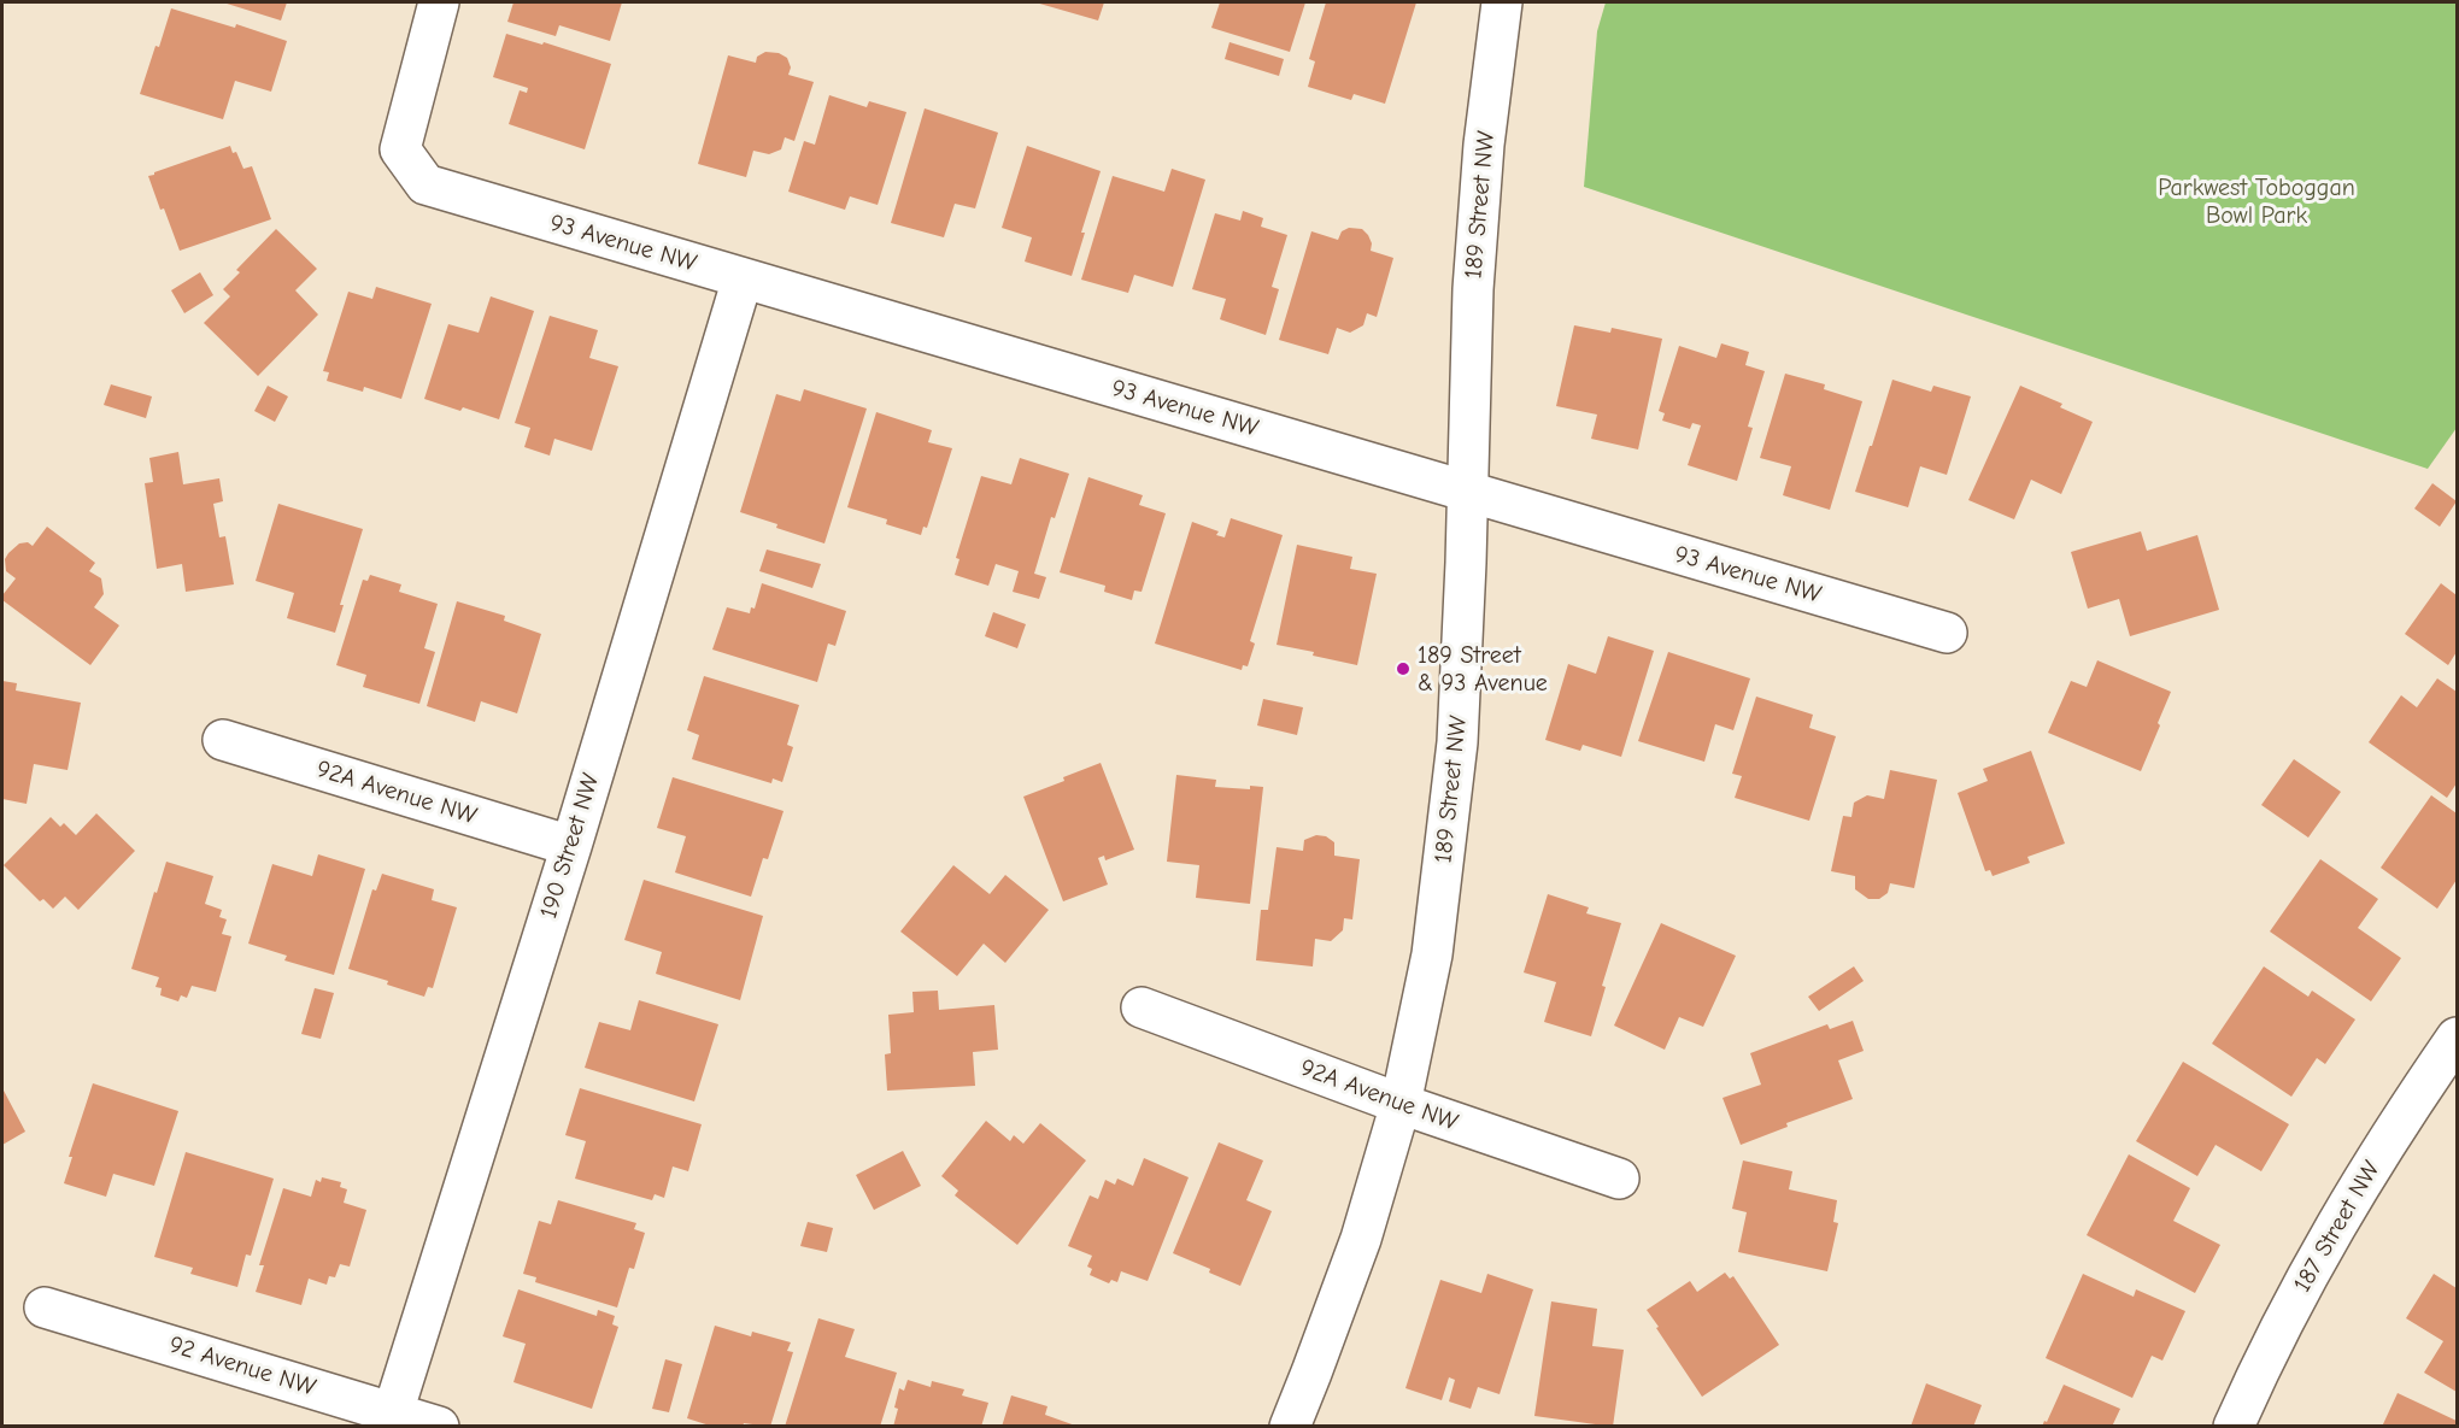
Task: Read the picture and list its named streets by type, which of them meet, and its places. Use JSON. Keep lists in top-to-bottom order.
{
  "streets": {
    "street": [
      "189 Street NW",
      "93 Avenue NW",
      "92A Avenue NW",
      "190 Street NW",
      "187 Street NW",
      "92 Avenue NW"
    ]
  },
  "crossings": [
    ["189 Street NW", "93 Avenue NW"],
    ["189 Street NW", "92A Avenue NW"],
    ["93 Avenue NW", "190 Street NW"],
    ["92A Avenue NW", "190 Street NW"],
    ["190 Street NW", "92 Avenue NW"]
  ],
  "parks": ["Parkwest Toboggan Bowl Park"],
  "places": ["189 Street & 93 Avenue"]
}
